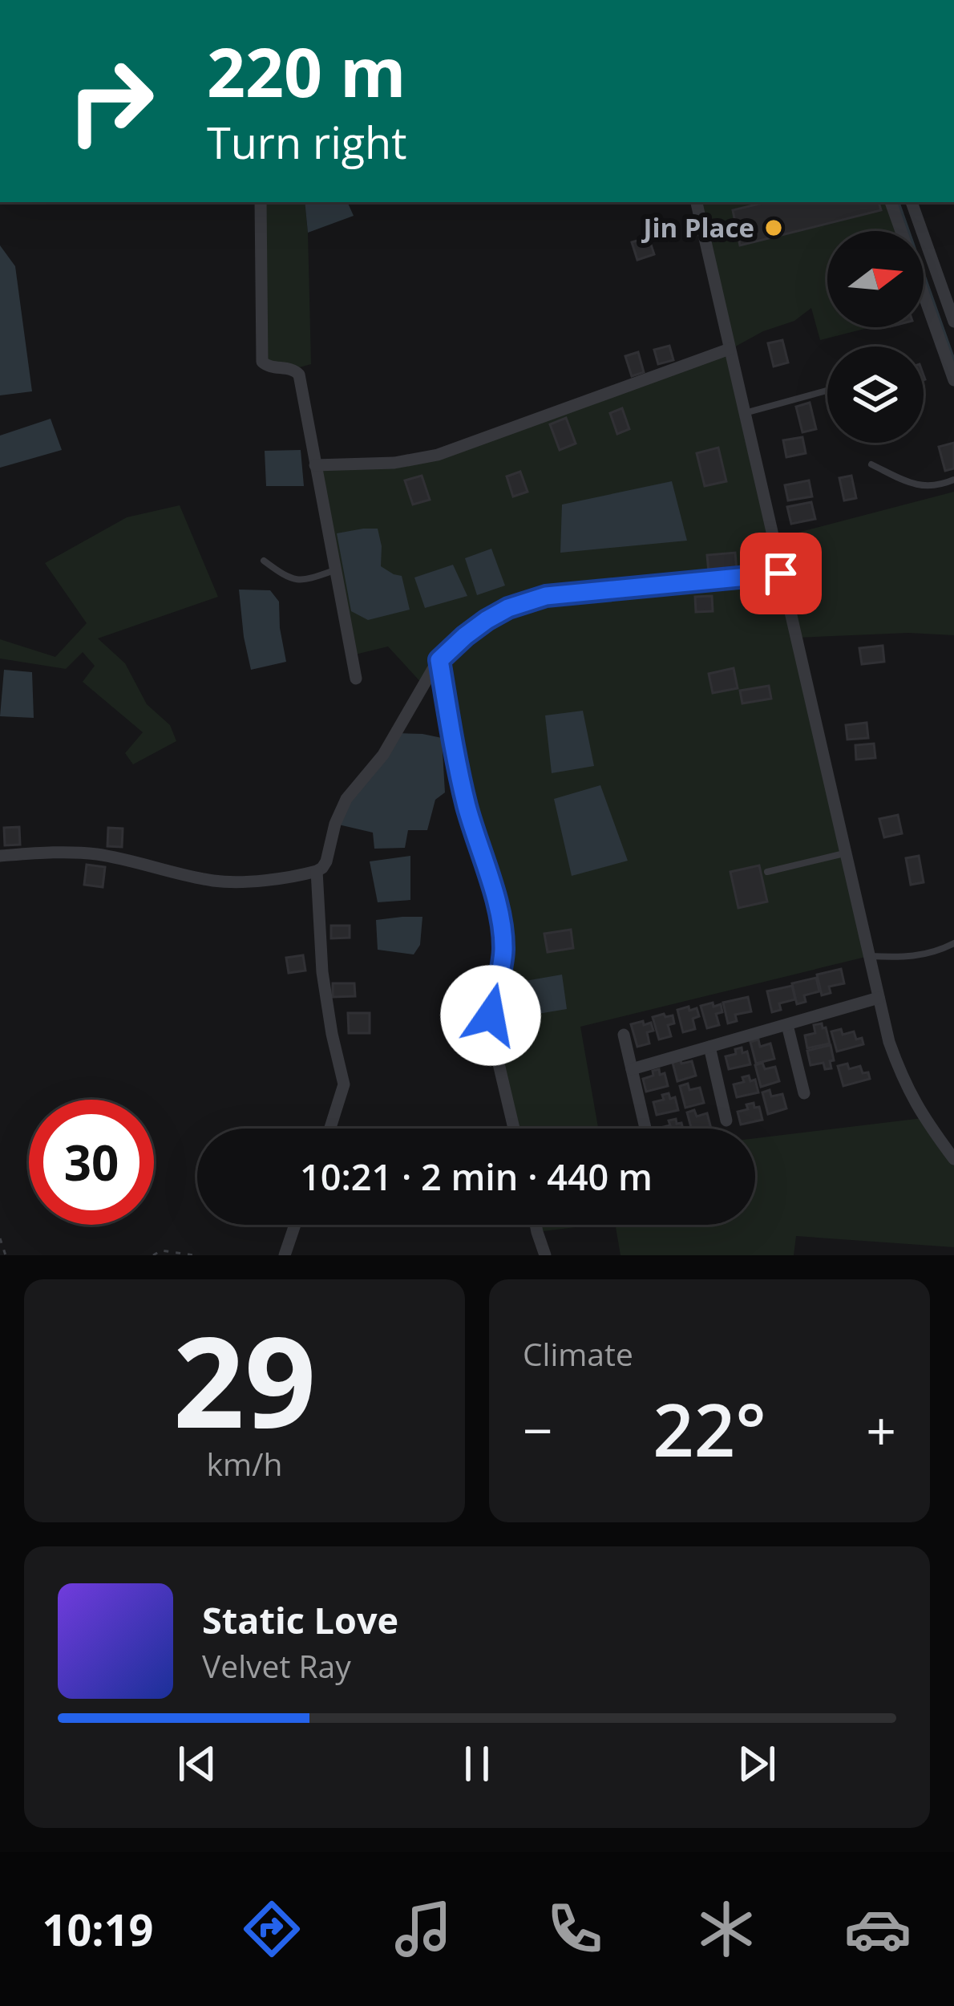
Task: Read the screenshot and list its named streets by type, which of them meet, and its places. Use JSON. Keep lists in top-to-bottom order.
{
  "places": ["Jin Place"],
  "north": "right",
  "page": {
    "turn": ["220 m", "Turn right"],
    "limit": "30",
    "trip": "10:21 · 2 min · 440 m",
    "tile": [
      ["29", "km/h"],
      "Climate"
    ],
    "heat": ["−", "22°", "+"],
    "song": ["Static Love", "Velvet Ray"],
    "tabs": "10:19"
  }
}
